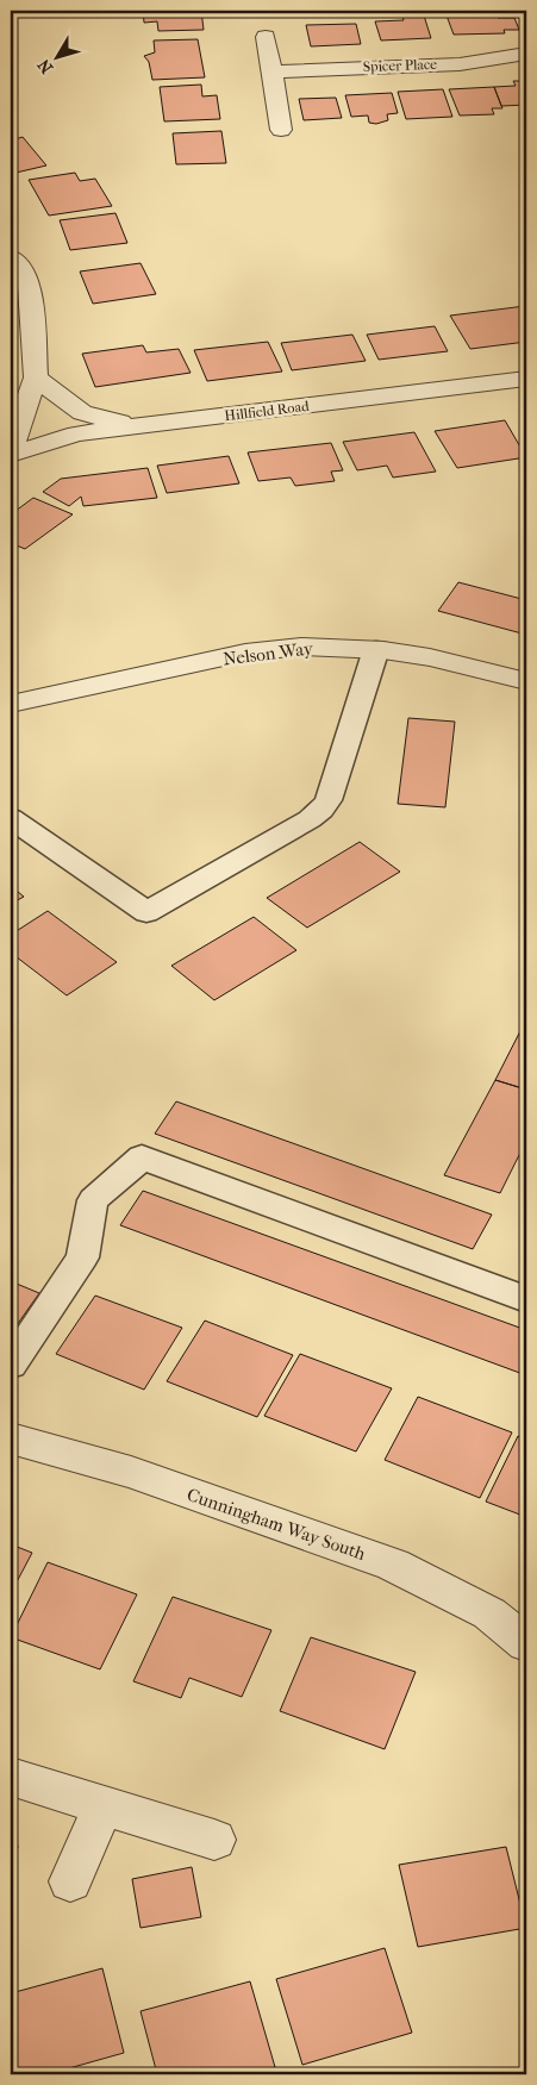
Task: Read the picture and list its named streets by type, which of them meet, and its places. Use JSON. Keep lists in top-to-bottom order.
{
  "streets": {
    "street": [
      "Spicer Place",
      "Hillfield Road",
      "Nelson Way",
      "Cunningham Way South"
    ]
  },
  "north": "bottom left"
}
